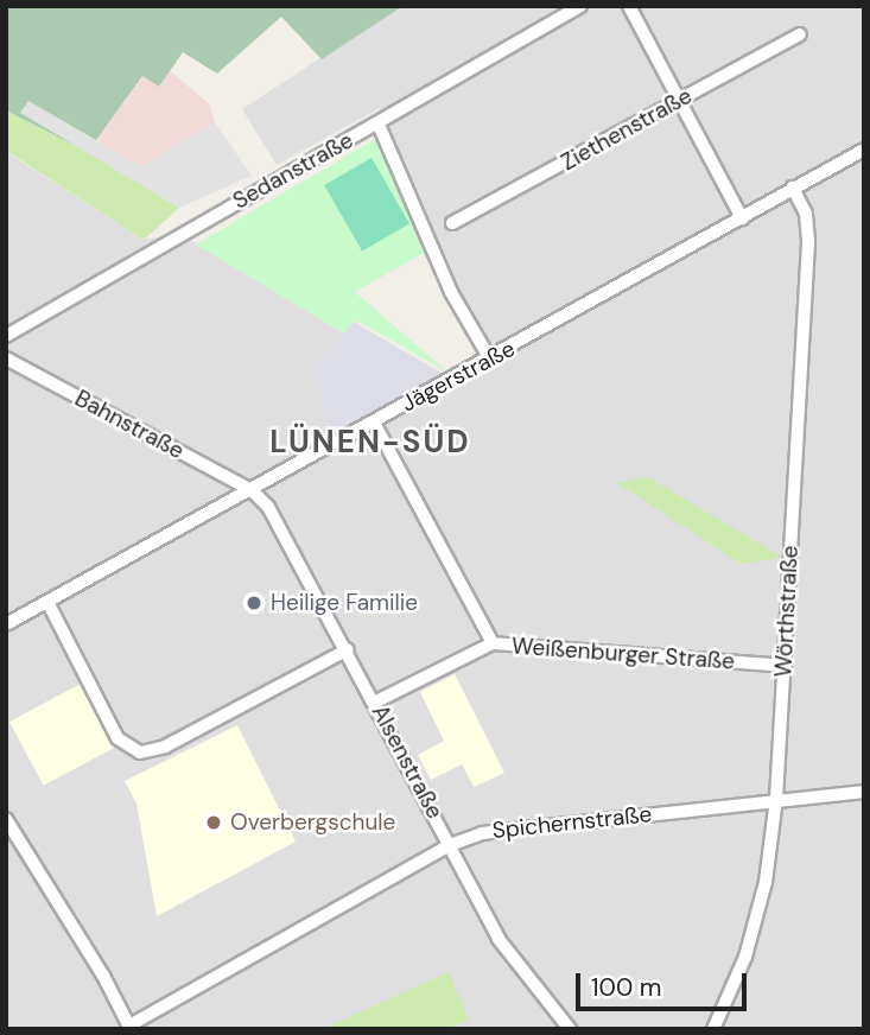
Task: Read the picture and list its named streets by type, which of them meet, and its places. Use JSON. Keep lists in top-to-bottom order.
{
  "streets": {
    "street": [
      "Ziethenstraße",
      "Sedanstraße",
      "Jägerstraße",
      "Bahnstraße",
      "Wörthstraße",
      "Weißenburger Straße",
      "Alsenstraße",
      "Spichernstraße"
    ]
  },
  "crossings": [
    ["Jägerstraße", "Bahnstraße"],
    ["Jägerstraße", "Wörthstraße"],
    ["Jägerstraße", "Alsenstraße"],
    ["Bahnstraße", "Alsenstraße"],
    ["Wörthstraße", "Weißenburger Straße"],
    ["Wörthstraße", "Spichernstraße"],
    ["Weißenburger Straße", "Alsenstraße"],
    ["Alsenstraße", "Spichernstraße"]
  ],
  "districts": ["LÜNEN-SÜD"],
  "places": ["Heilige Familie", "Overbergschule"],
  "scale_bar": "100 m"
}
